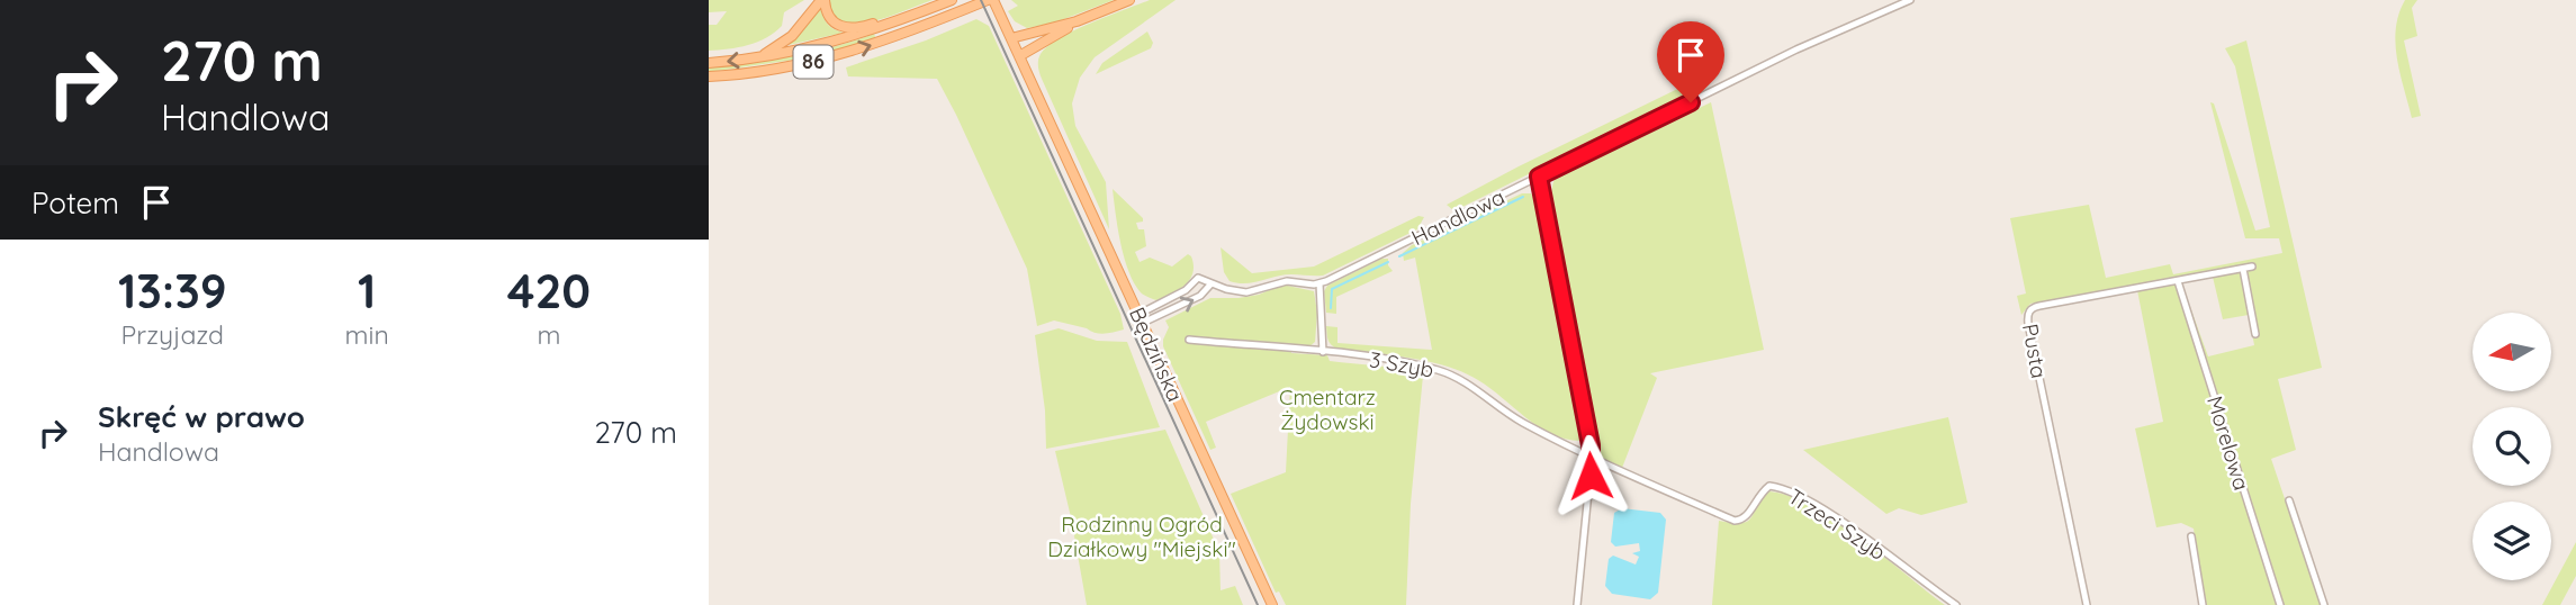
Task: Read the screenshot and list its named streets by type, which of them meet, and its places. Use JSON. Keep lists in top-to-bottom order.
{
  "streets": {
    "main road": ["86", "Będzińska"],
    "street": [
      "Handlowa",
      "Pusta",
      "3 Szyb",
      "Morelowa",
      "Trzeci Szyb"
    ]
  },
  "crossings": [
    ["86", "Będzińska"],
    ["Handlowa", "Będzińska"],
    ["Pusta", "Morelowa"],
    ["3 Szyb", "Trzeci Szyb"]
  ],
  "parks": ["Cmentarz Żydowski", "Rodzinny Ogród Działkowy \"Miejski\""],
  "north": "left",
  "page": {
    "turn": ["270 m", "Handlowa"],
    "then": "Potem",
    "eta": [
      "13:39",
      "Przyjazd",
      "1",
      "min",
      "420",
      "m"
    ],
    "list": [
      {
        "name": "Skręć w prawo",
        "note": "Handlowa",
        "value": "270 m"
      }
    ]
  }
}
